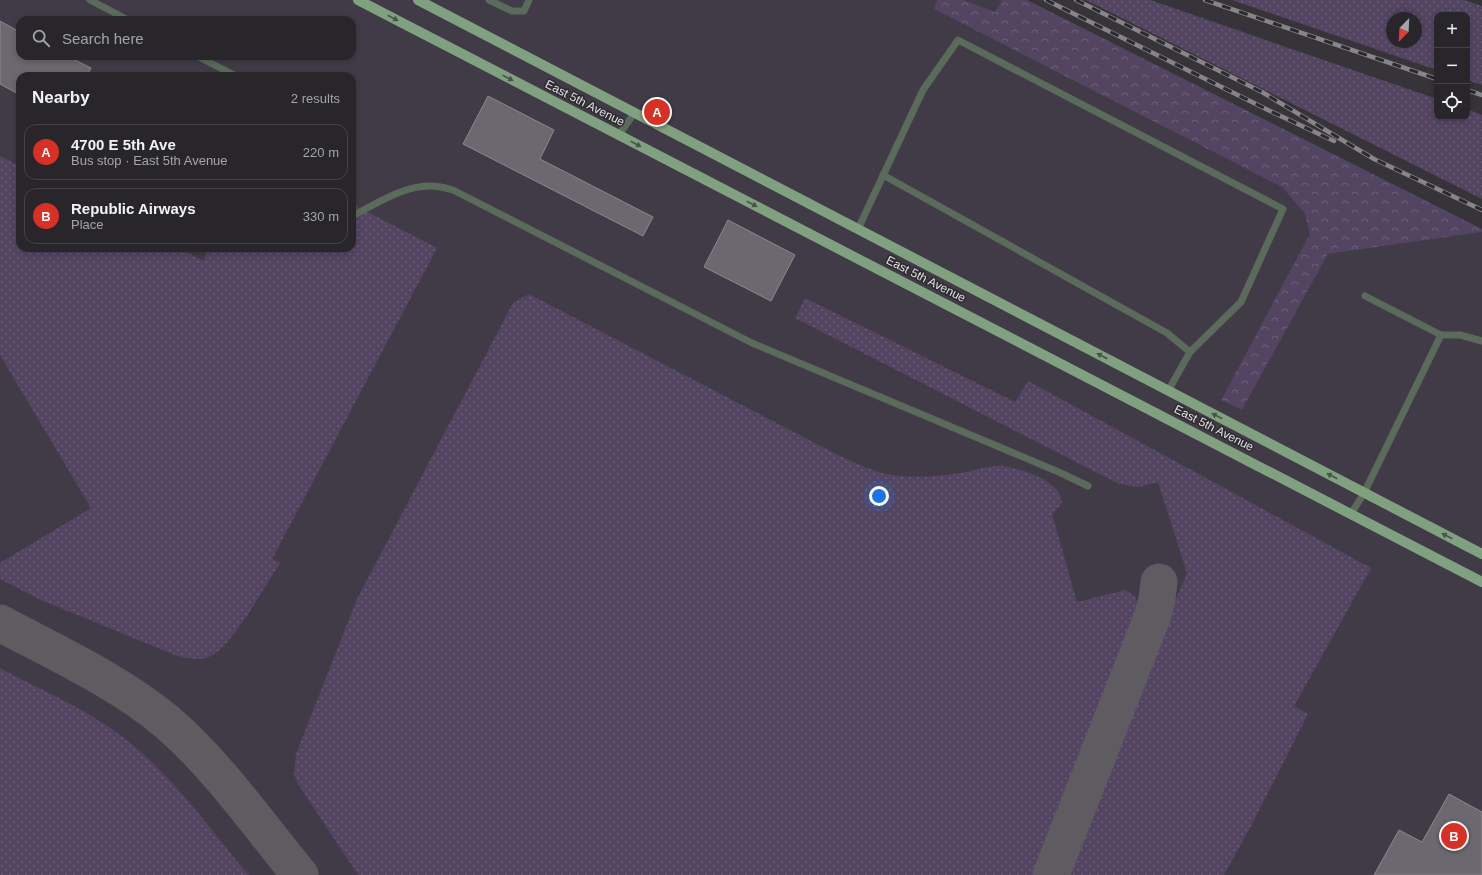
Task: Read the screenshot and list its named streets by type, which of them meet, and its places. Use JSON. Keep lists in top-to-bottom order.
{
  "streets": {
    "main road": ["East 5th Avenue"]
  },
  "north": "bottom left",
  "page": {
    "map_buttons": ["+", "−"],
    "search": "Search here",
    "heading": ["Nearby", "2 results"],
    "pins": ["A", "B"],
    "list": [
      {
        "mark": "A",
        "name": "4700 E 5th Ave",
        "note": "Bus stop · East 5th Avenue",
        "value": "220 m"
      },
      {
        "mark": "B",
        "name": "Republic Airways",
        "note": "Place",
        "value": "330 m"
      }
    ]
  }
}
